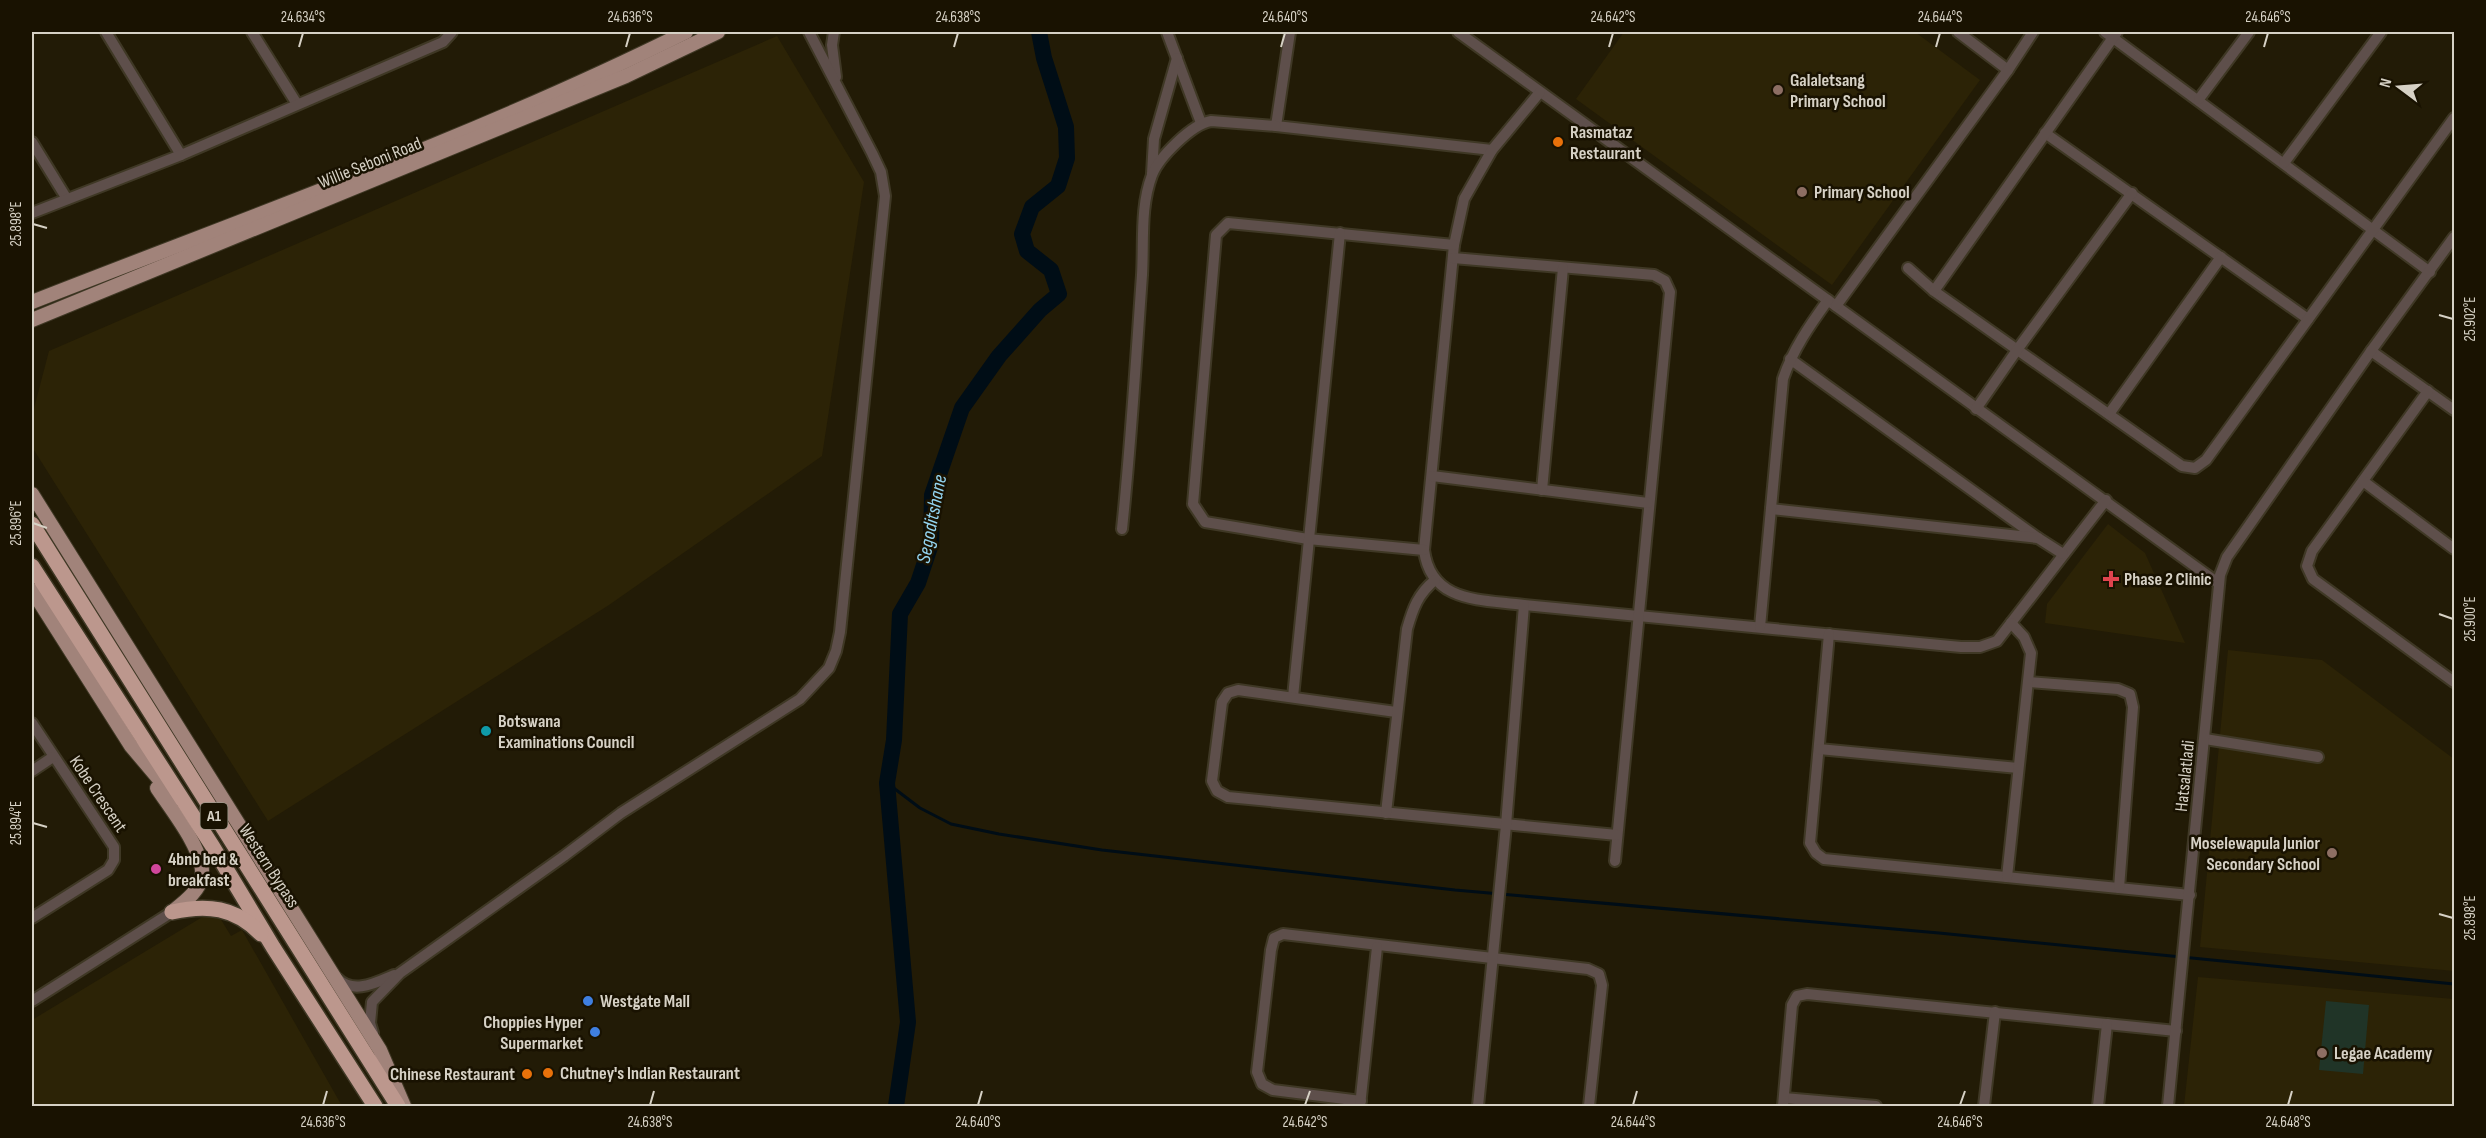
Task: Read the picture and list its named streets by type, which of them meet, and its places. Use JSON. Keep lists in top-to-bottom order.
{
  "streets": {
    "highway": ["A1", "Western Bypass"],
    "main road": ["Willie Seboni Road"],
    "street": ["Hatsalatladi", "Kobe Crescent"]
  },
  "water": ["Segoditshane"],
  "places": {
    "other": [
      "Galaletsang Primary School",
      "Rasmataz Restaurant",
      "Primary School",
      "Botswana Examinations Council",
      "Moselewapula Junior Secondary School",
      "4bnb bed & breakfast",
      "Westgate Mall",
      "Choppies Hyper Supermarket",
      "Legae Academy",
      "Chutney's Indian Restaurant",
      "Chinese Restaurant"
    ],
    "health": ["Phase 2 Clinic"]
  },
  "north": "left",
  "coordinates": [
    "24.634°S",
    "24.636°S",
    "24.638°S",
    "24.640°S",
    "24.642°S",
    "24.644°S",
    "24.646°S",
    "25.898°E",
    "25.902°E",
    "25.896°E",
    "25.900°E",
    "25.894°E",
    "24.648°S"
  ]
}
